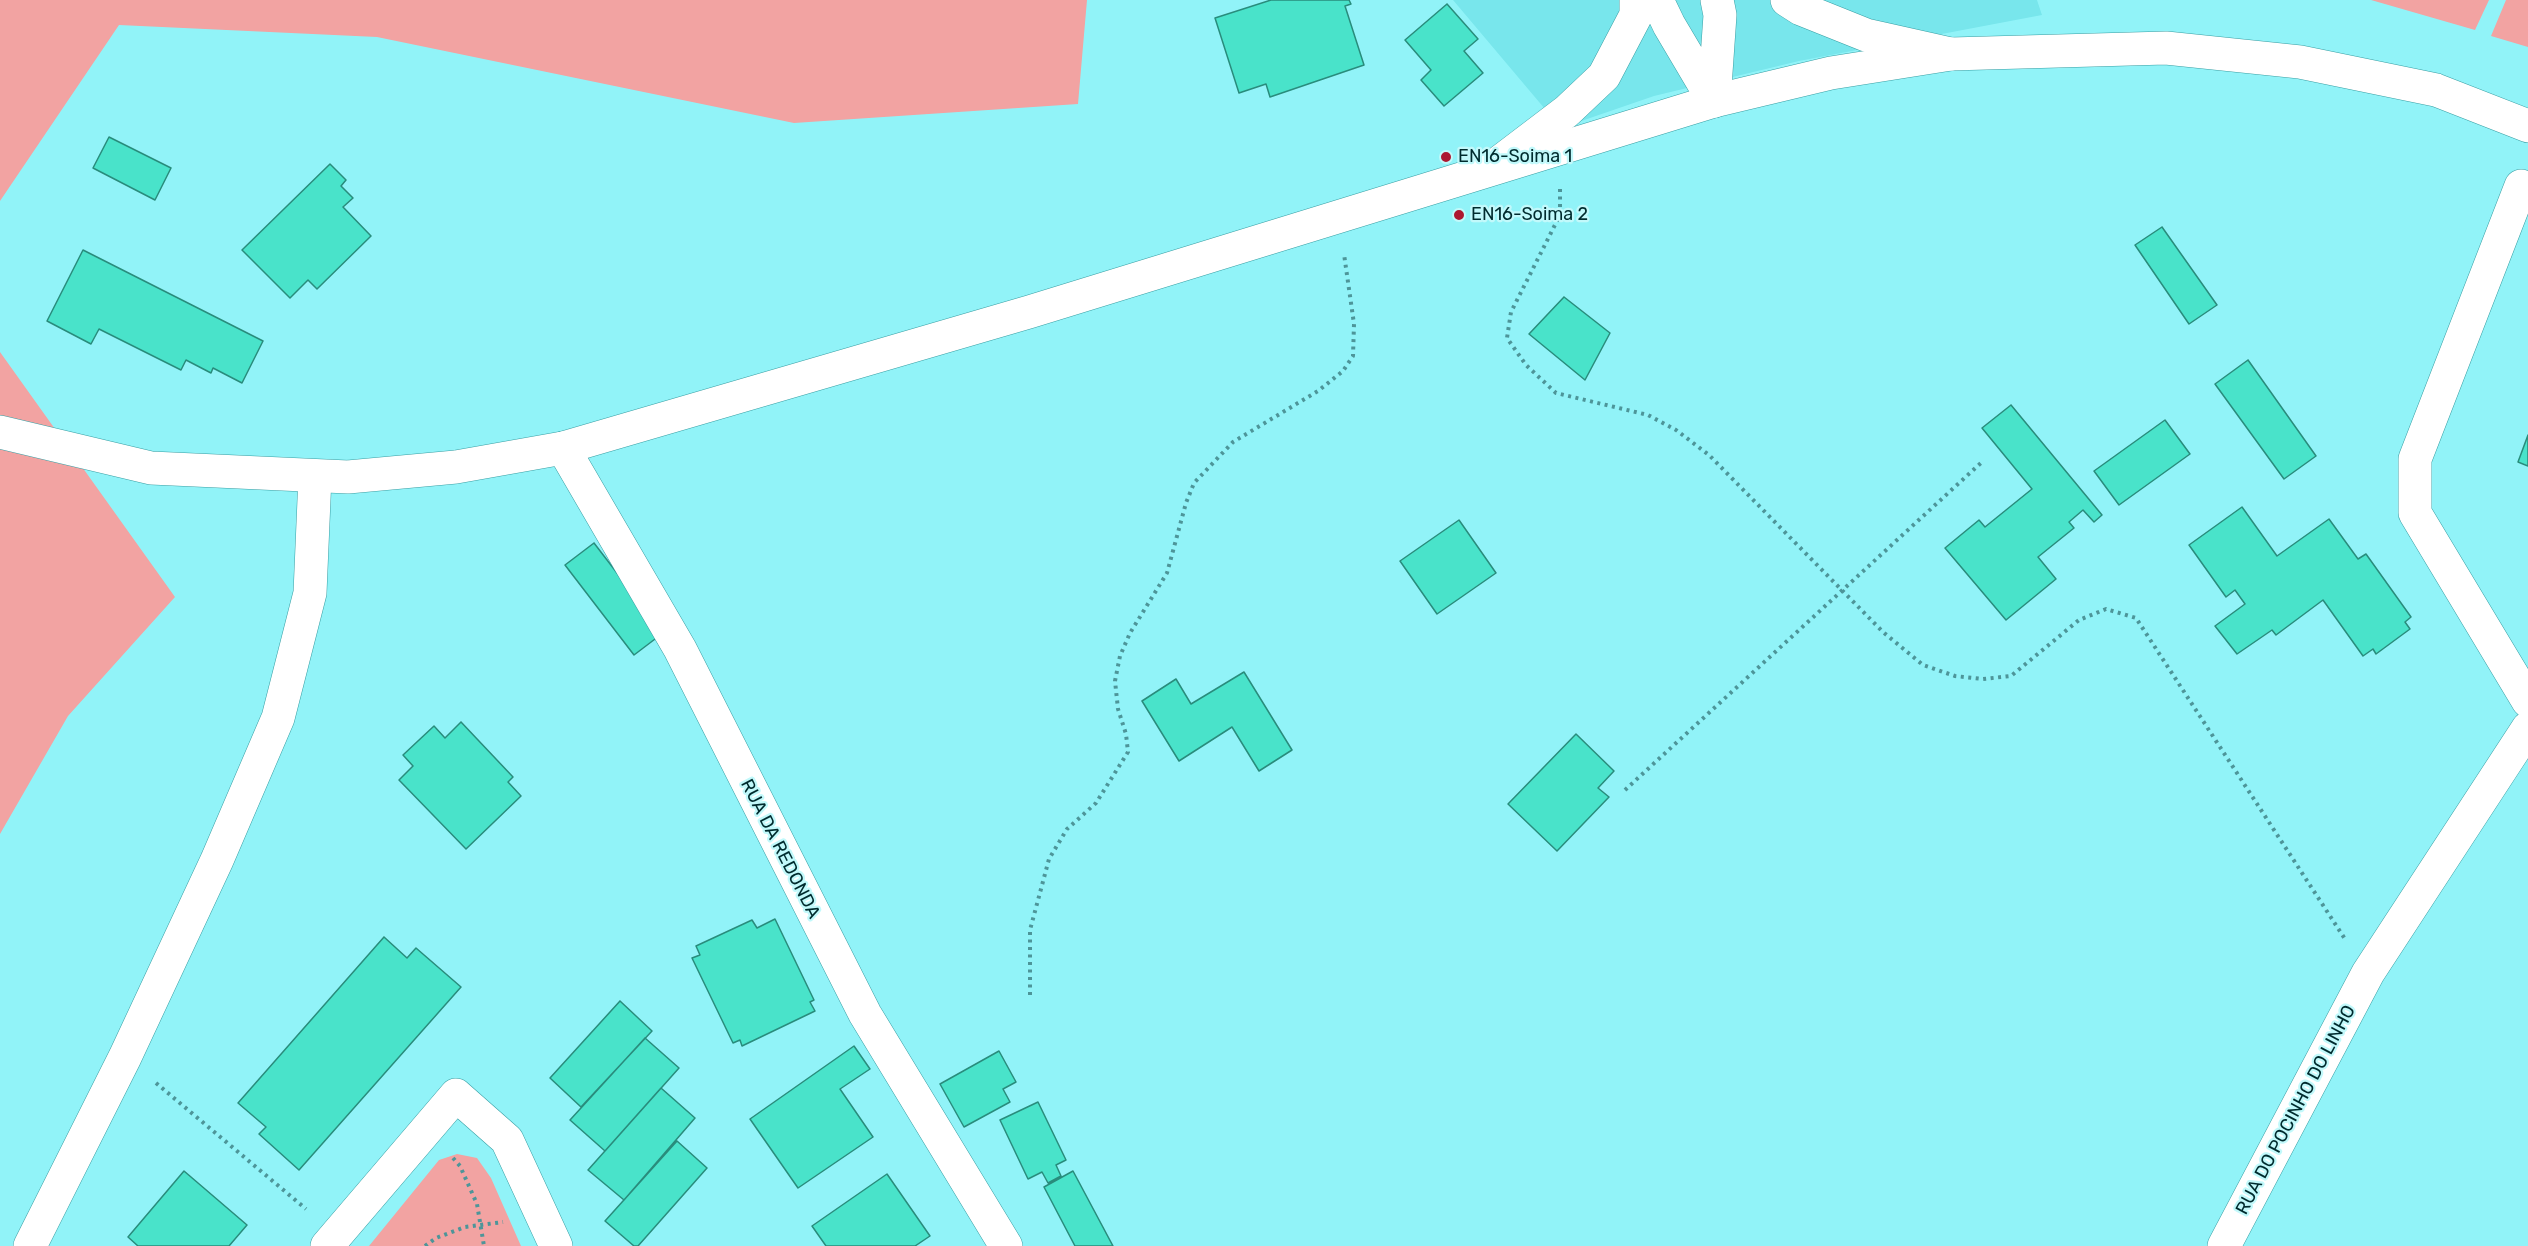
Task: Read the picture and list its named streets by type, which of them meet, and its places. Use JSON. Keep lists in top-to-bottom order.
{
  "streets": {
    "street": ["RUA DA REDONDA", "RUA DO POCINHO DO LINHO"]
  },
  "places": ["EN16-Soima 1", "EN16-Soima 2"]
}
